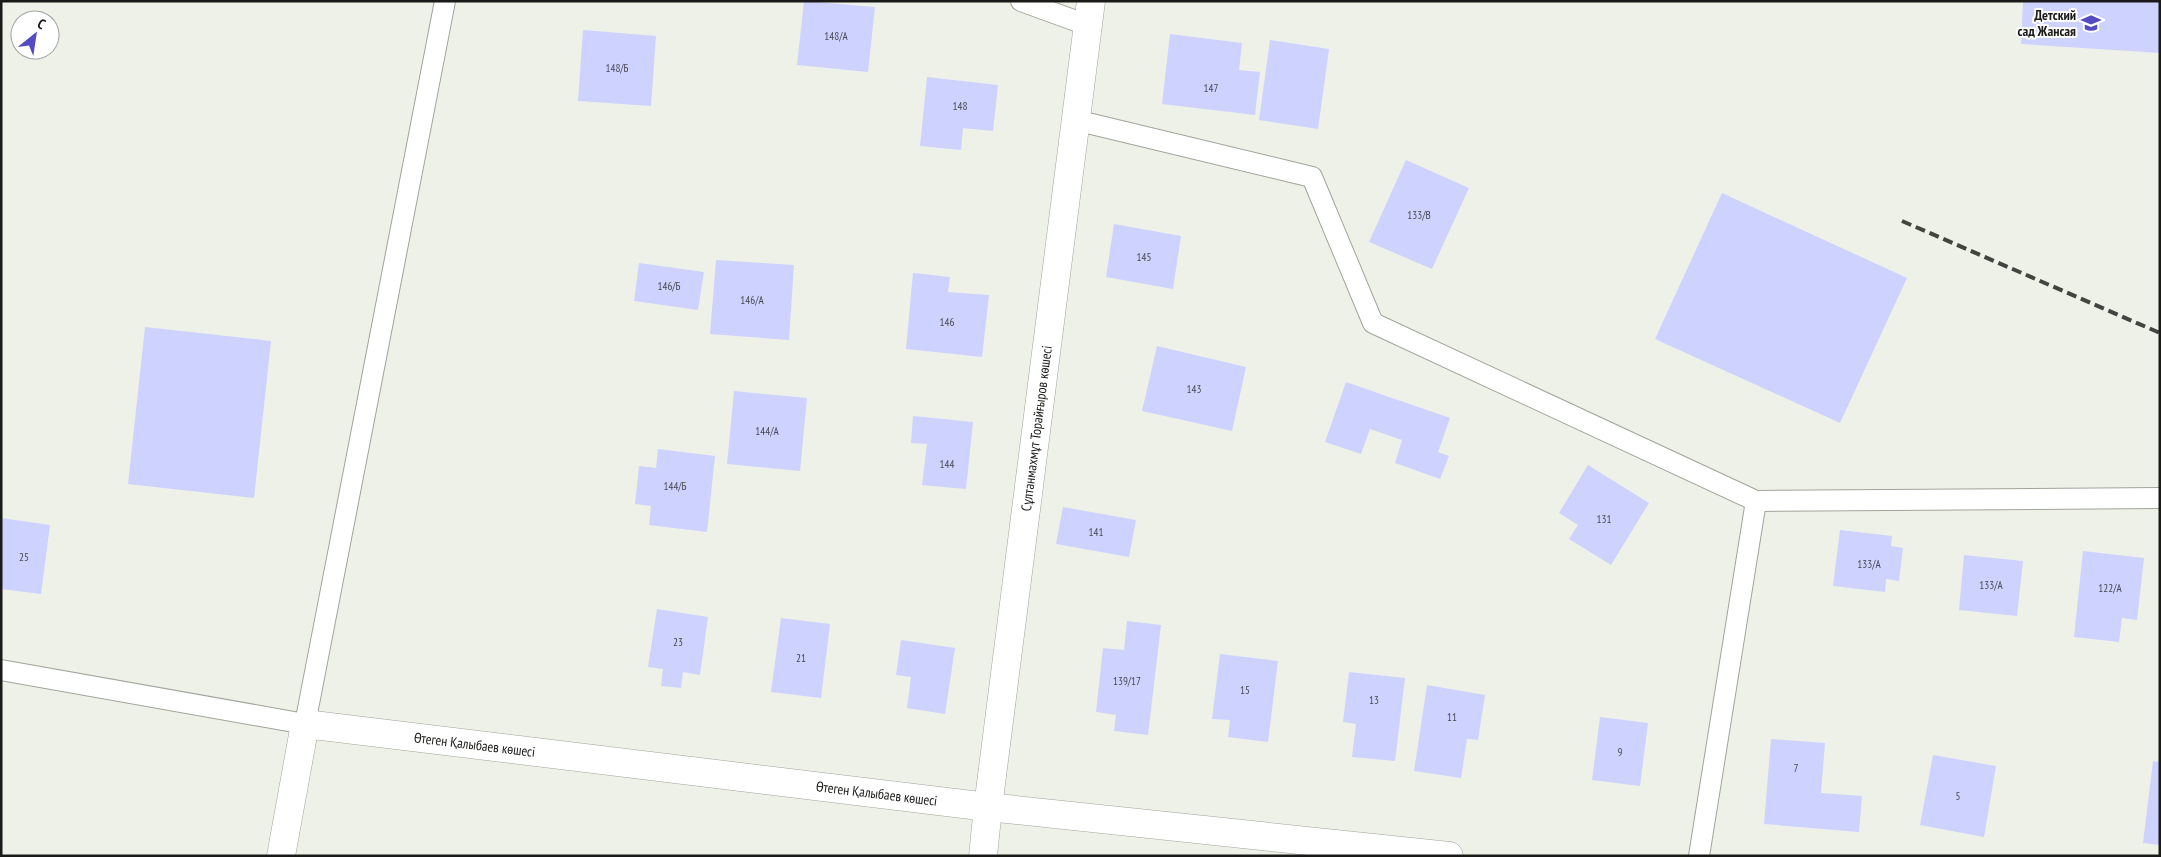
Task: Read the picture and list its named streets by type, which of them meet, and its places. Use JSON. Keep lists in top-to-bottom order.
{
  "streets": {
    "street": ["Сұлтанмахмұт Торайғыров көшесі", "Өтеген Қалыбаев көшесі"]
  },
  "crossings": [
    ["Сұлтанмахмұт Торайғыров көшесі", "Өтеген Қалыбаев көшесі"]
  ],
  "places": {
    "school or university": ["Детский сад Жансая"]
  },
  "house_numbers": [
    "148/А",
    "148/Б",
    "147",
    "148",
    "133/В",
    "145",
    "146/Б",
    "146/А",
    "146",
    "143",
    "144/А",
    "144",
    "144/Б",
    "131",
    "141",
    "25",
    "133/А",
    "133/А",
    "122/А",
    "23",
    "21",
    "139/17",
    "15",
    "13",
    "11",
    "9",
    "7",
    "5"
  ],
  "north": "top right"
}
